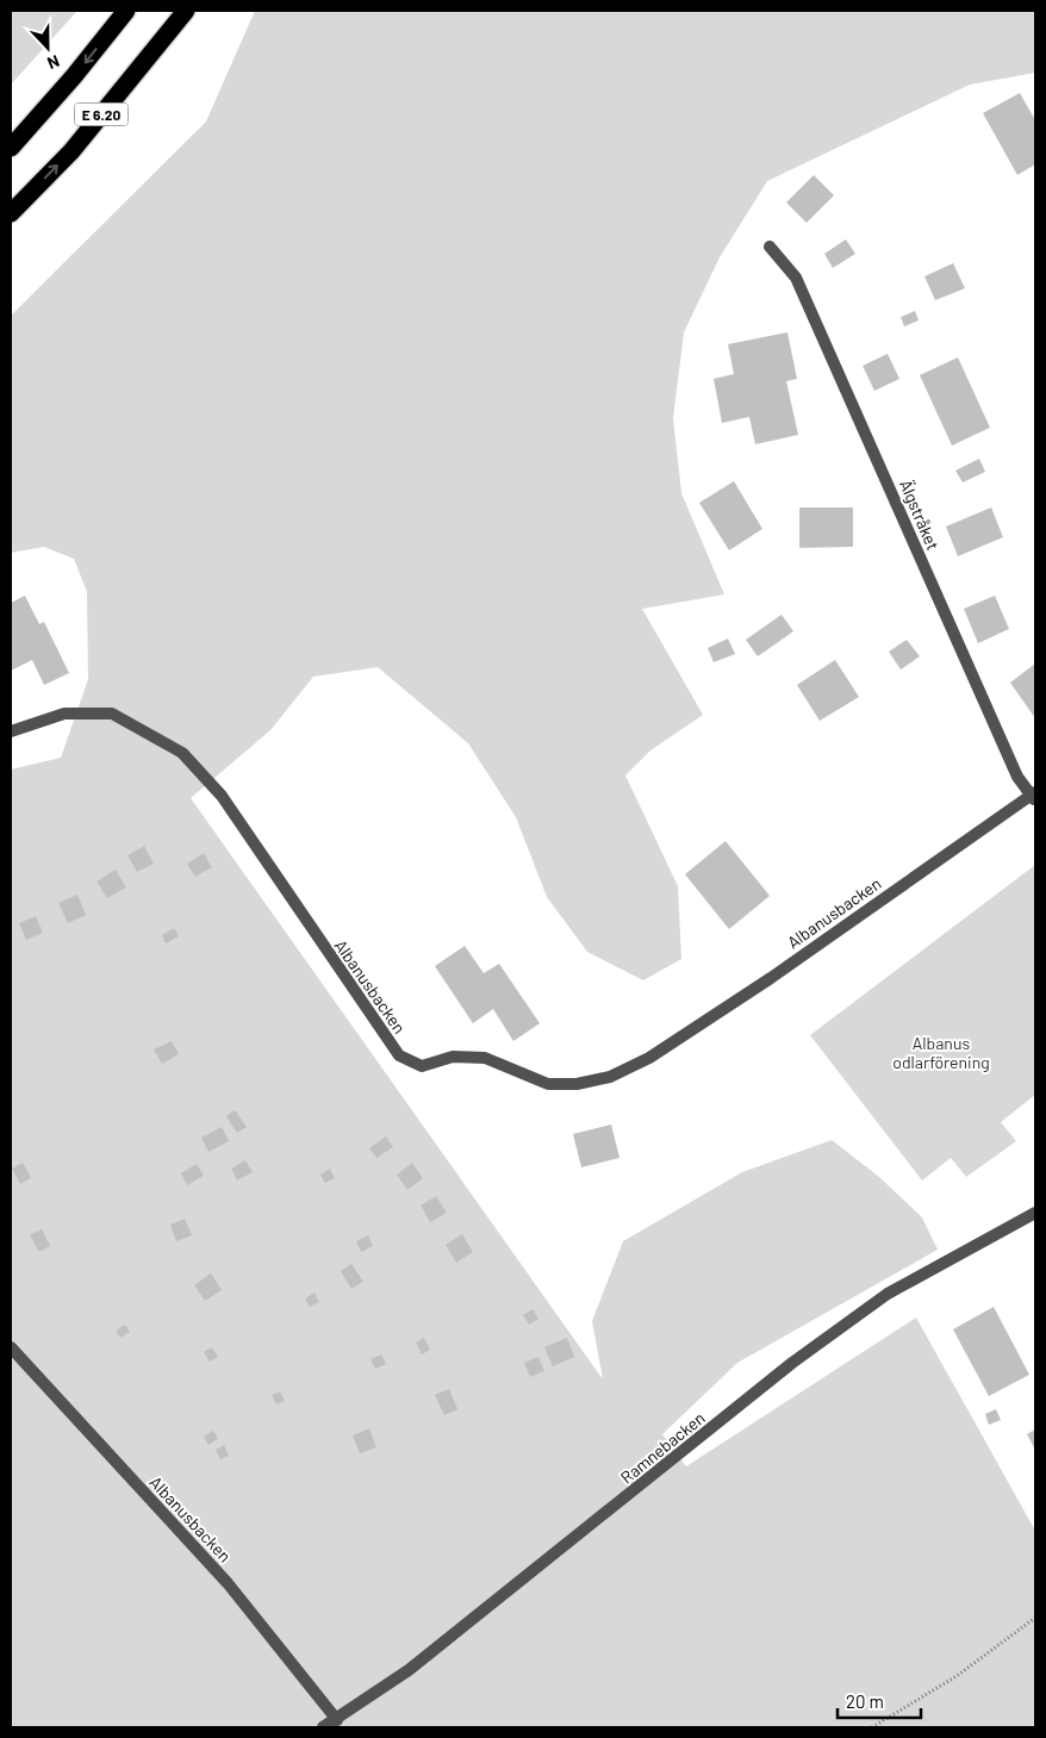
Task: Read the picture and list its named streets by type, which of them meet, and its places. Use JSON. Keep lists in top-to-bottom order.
{
  "streets": {
    "highway": ["E 6.20"],
    "street": ["Älgstråket", "Albanusbacken", "Ramnebacken"]
  },
  "crossings": [
    ["Älgstråket", "Albanusbacken"],
    ["Albanusbacken", "Ramnebacken"]
  ],
  "parks": ["Albanus odlarförening"],
  "scale_bar": "20 m",
  "north": "bottom"
}
